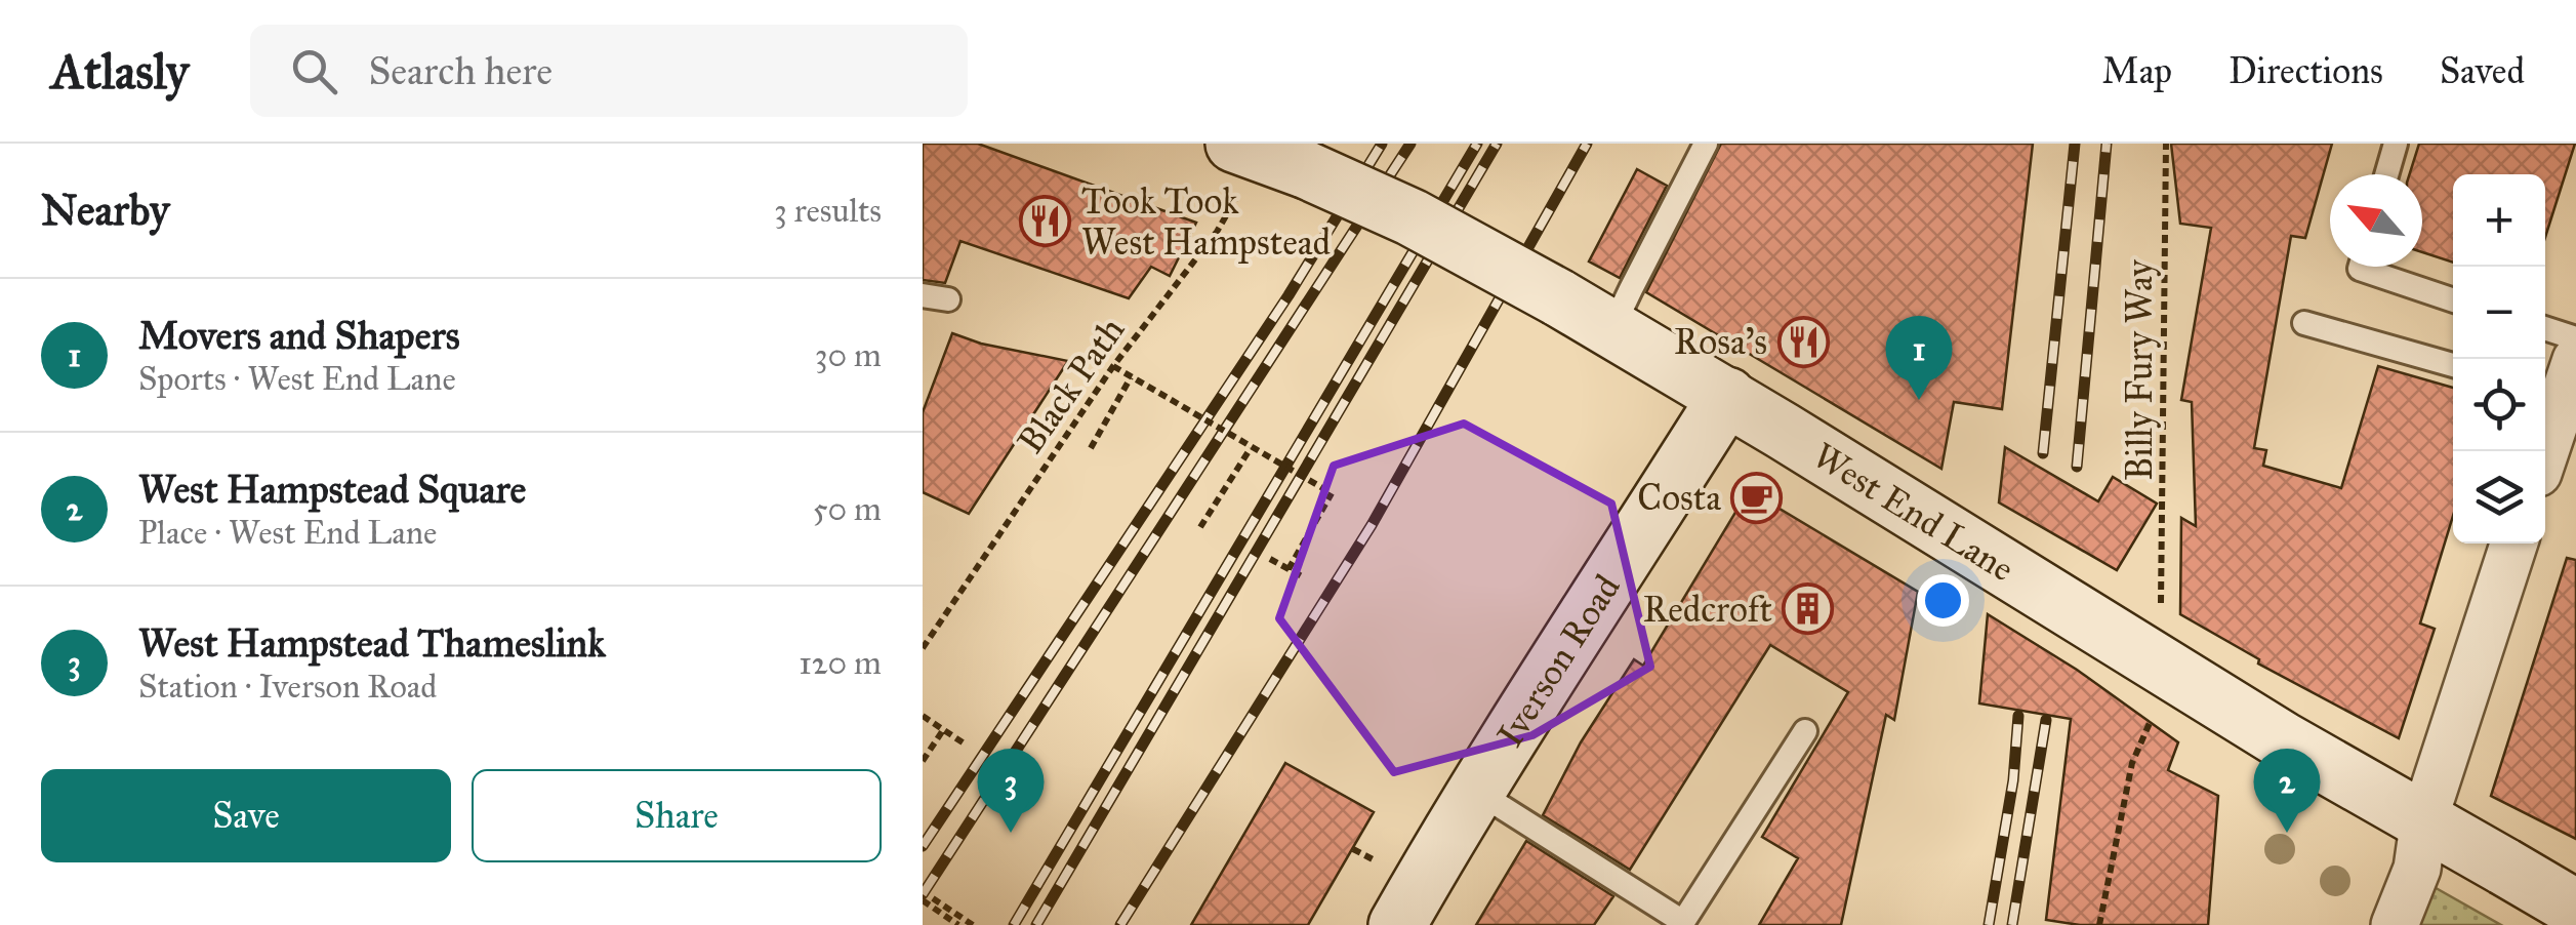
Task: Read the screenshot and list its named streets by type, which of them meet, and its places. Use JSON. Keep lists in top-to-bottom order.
{
  "streets": {
    "main road": ["West End Lane", "Iverson Road"],
    "path": ["Billy Fury Way", "Black Path"]
  },
  "crossings": [
    ["Black Path", "West End Lane"],
    ["West End Lane", "Iverson Road"]
  ],
  "places": {
    "restaurant": ["Took Took West Hampstead", "Rosa's"],
    "cafe": ["Costa"],
    "building": ["Redcroft"]
  },
  "north": "top left",
  "page": {
    "header": "Atlasly",
    "search": "Search here",
    "nav": ["Map", "Directions", "Saved"],
    "heading": ["Nearby", "3 results"],
    "map_buttons": ["+", "−"],
    "list": [
      {
        "mark": "1",
        "name": "Movers and Shapers",
        "note": "Sports · West End Lane",
        "value": "30 m"
      },
      {
        "mark": "2",
        "name": "West Hampstead Square",
        "note": "Place · West End Lane",
        "value": "50 m"
      },
      {
        "mark": "3",
        "name": "West Hampstead Thameslink",
        "note": "Station · Iverson Road",
        "value": "120 m"
      }
    ],
    "pins": ["1", "2", "3"],
    "buttons": ["Save", "Share"]
  }
}
